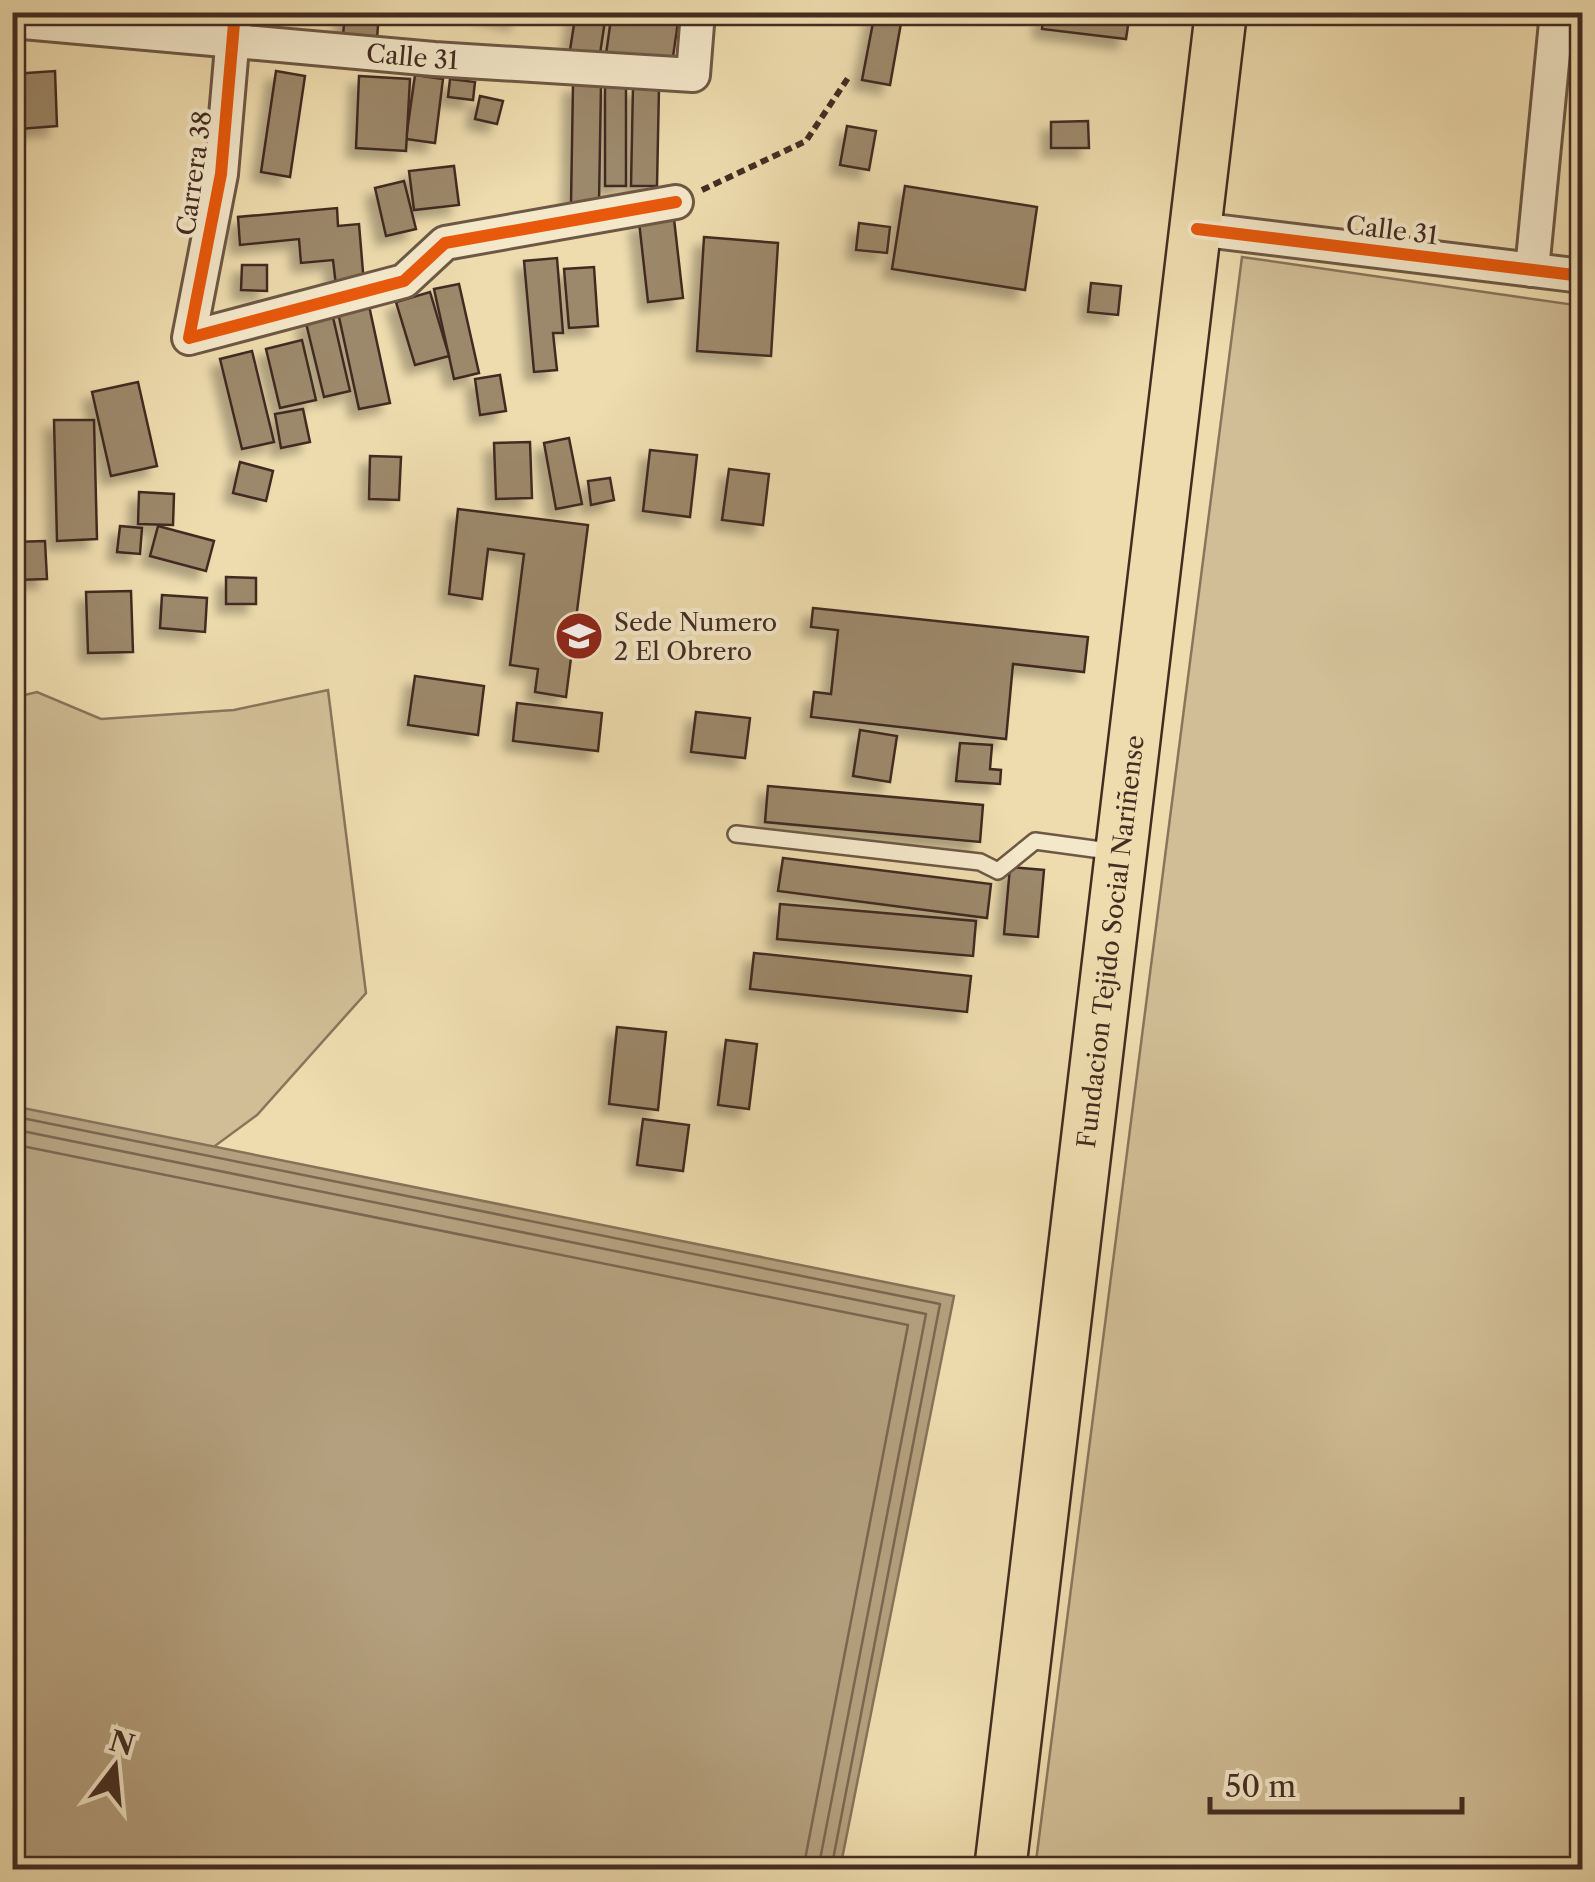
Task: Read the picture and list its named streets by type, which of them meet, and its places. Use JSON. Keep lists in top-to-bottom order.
{
  "streets": {
    "main road": ["Fundacion Tejido Social Nariñense"],
    "street": ["Calle 31", "Carrera 38"]
  },
  "crossings": [
    ["Calle 31", "Carrera 38"],
    ["Calle 31", "Fundacion Tejido Social Nariñense"]
  ],
  "places": {
    "school or university": ["Sede Numero 2 El Obrero"]
  },
  "scale_bar": "50 m",
  "north": "top"
}
